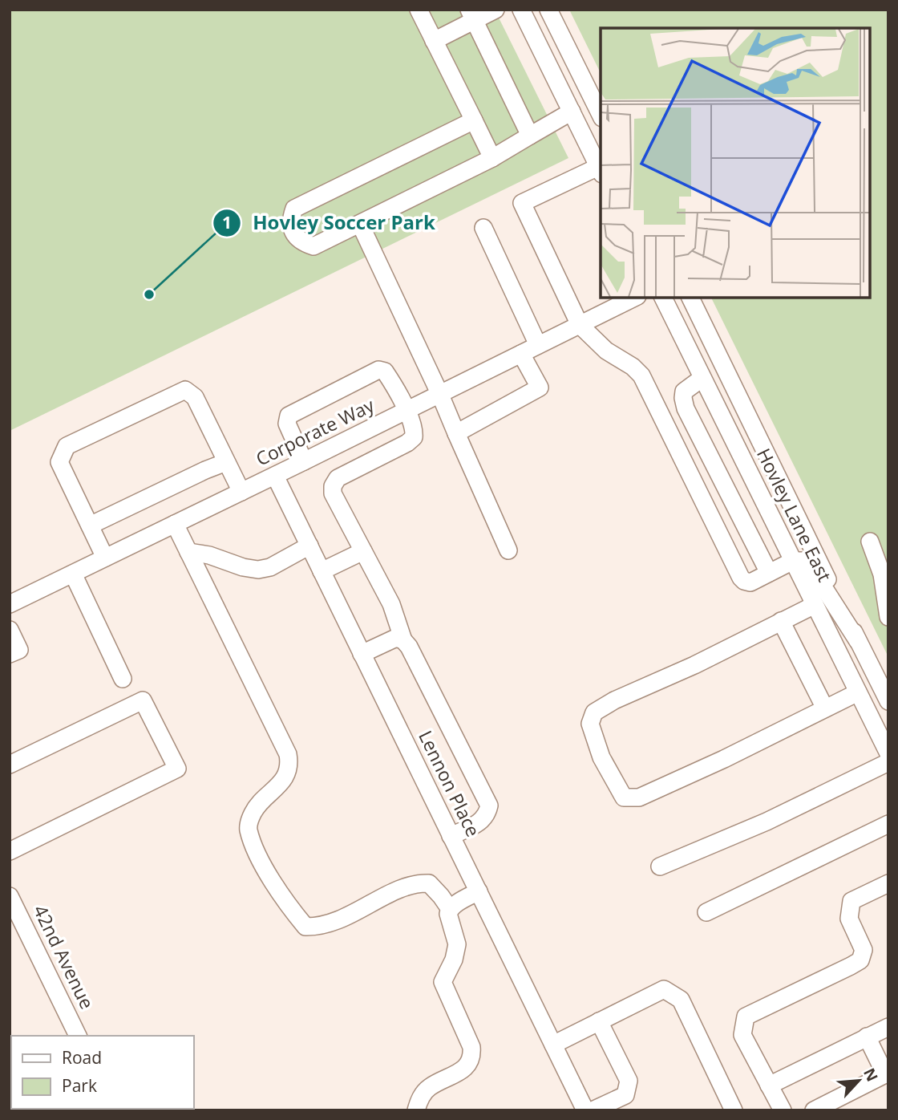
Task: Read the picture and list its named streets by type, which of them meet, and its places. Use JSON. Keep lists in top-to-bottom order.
{
  "streets": {
    "street": [
      "Corporate Way",
      "Hovley Lane East",
      "Lennon Place",
      "42nd Avenue"
    ]
  },
  "crossings": [
    ["Corporate Way", "Lennon Place"]
  ],
  "places": ["Hovley Soccer Park"],
  "legend": ["Road", "Park"],
  "north": "top right"
}
